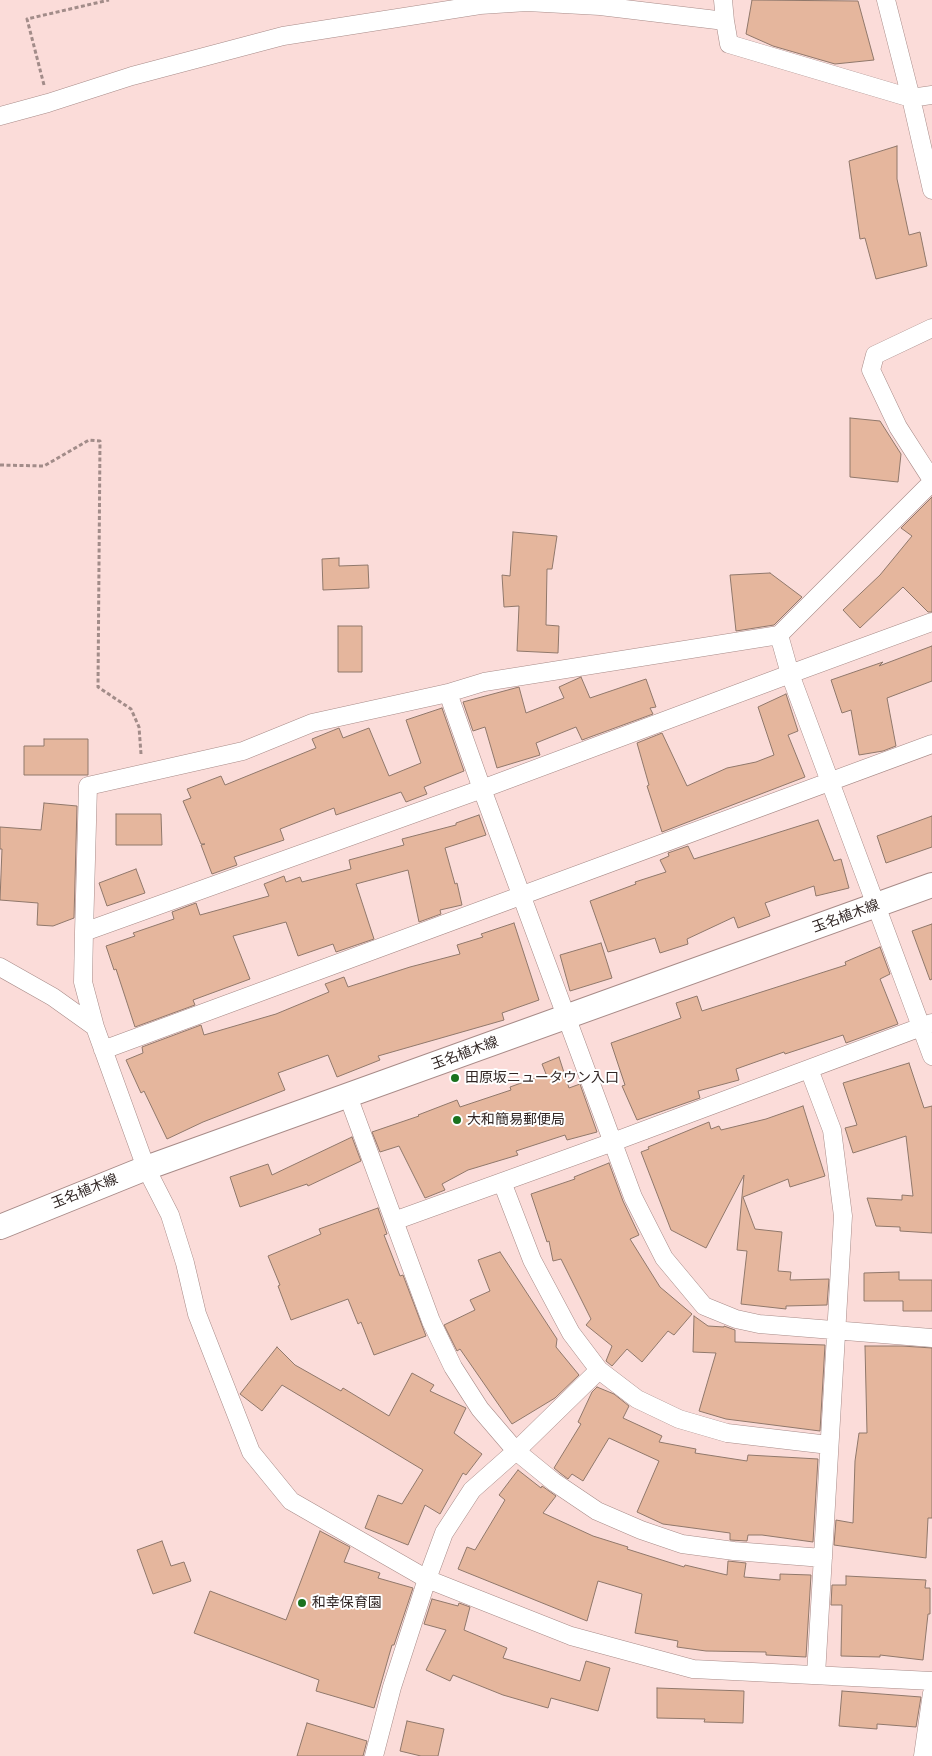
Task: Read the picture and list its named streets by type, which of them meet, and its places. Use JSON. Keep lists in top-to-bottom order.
{
  "streets": {
    "main road": ["玉名植木線"]
  },
  "places": ["田原坂ニュータウン入口", "大和簡易郵便局", "和幸保育園"]
}
